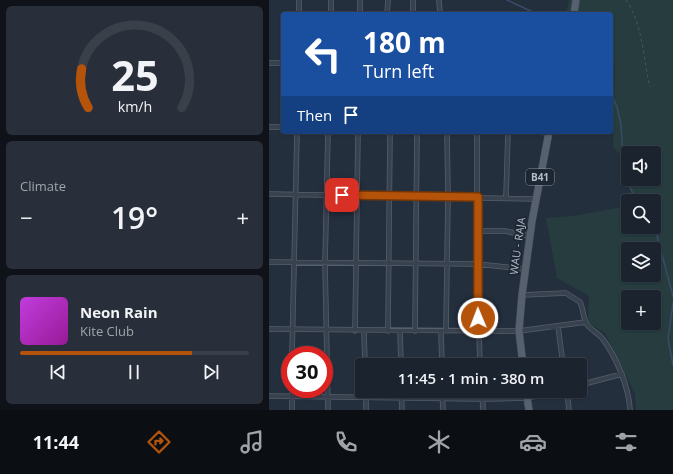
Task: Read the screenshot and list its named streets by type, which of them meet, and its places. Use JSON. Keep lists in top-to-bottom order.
{
  "streets": {
    "main road": ["B41", "WAU - RAJA"]
  },
  "page": {
    "turn": ["180 m", "Turn left"],
    "then": "Then",
    "tile": "Climate",
    "map_buttons": "+",
    "heat": ["−", "19°", "+"],
    "song": ["Neon Rain", "Kite Club"],
    "limit": "30",
    "trip": "11:45 · 1 min · 380 m",
    "tabs": "11:44",
    "gauge": ["25", "km/h"]
  }
}
